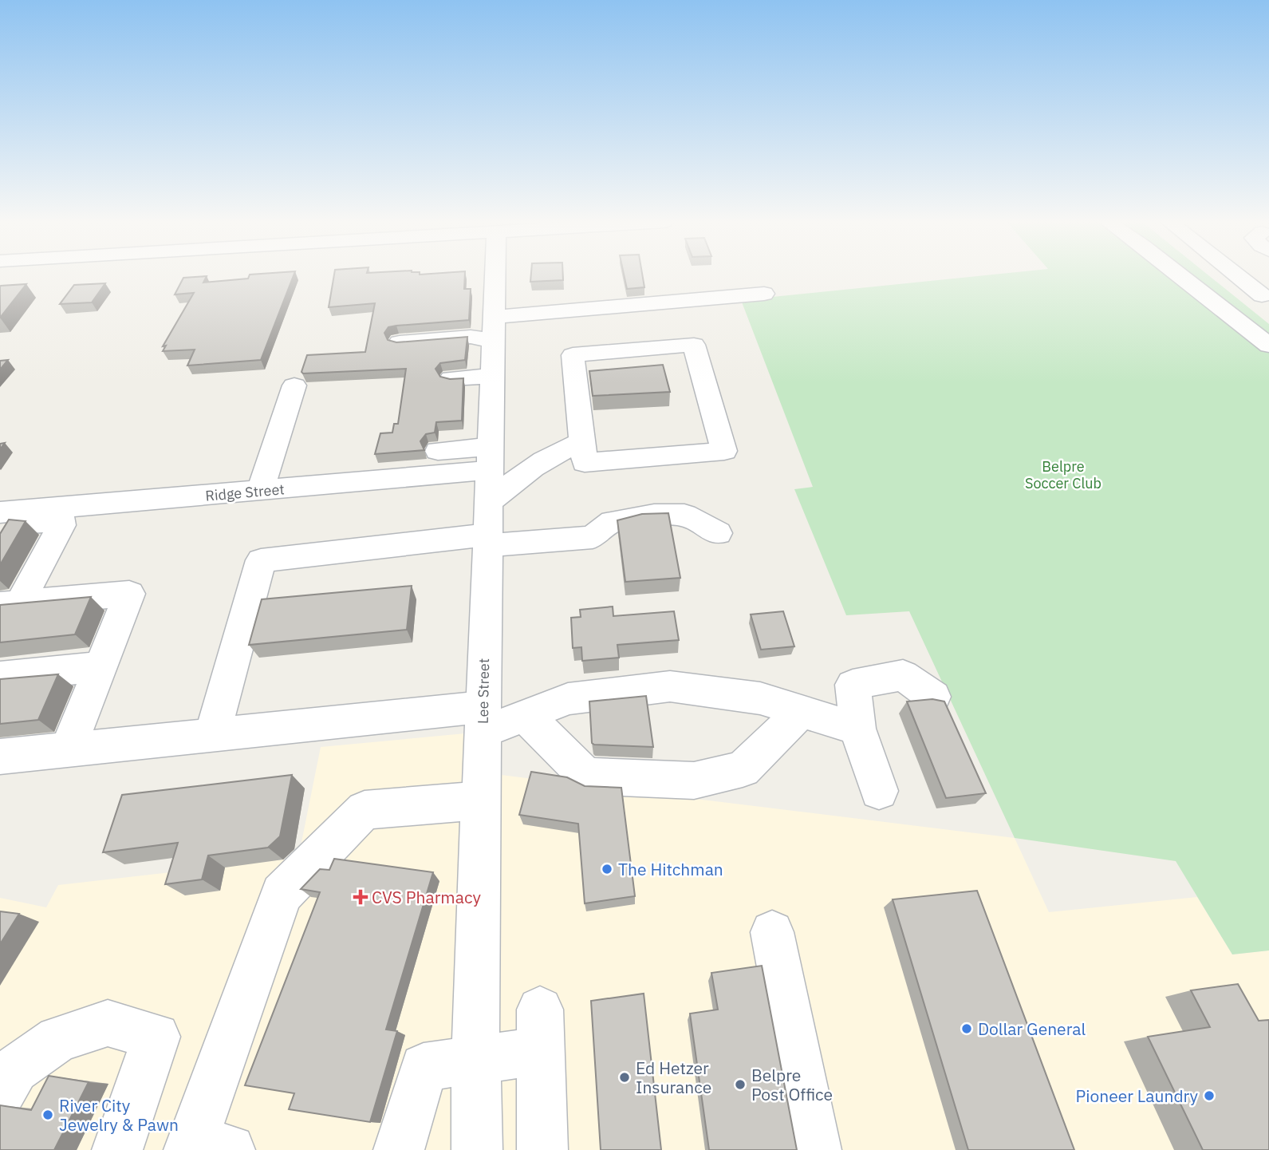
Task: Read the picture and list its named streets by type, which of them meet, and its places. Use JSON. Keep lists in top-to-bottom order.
{
  "streets": {
    "street": ["Ridge Street", "Lee Street"]
  },
  "crossings": [
    ["Ridge Street", "Lee Street"]
  ],
  "parks": ["Belpre Soccer Club"],
  "places": {
    "other": [
      "The Hitchman",
      "Dollar General",
      "Ed Hetzer Insurance",
      "Belpre Post Office",
      "Pioneer Laundry",
      "River City Jewelry & Pawn"
    ],
    "health": ["CVS Pharmacy"]
  }
}
